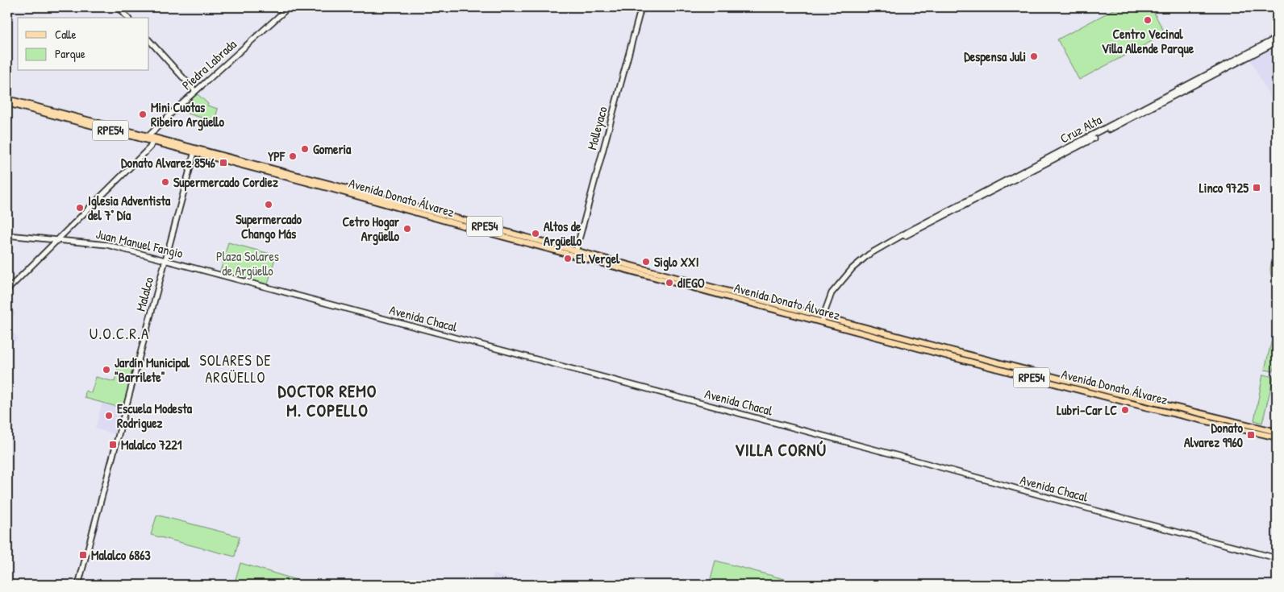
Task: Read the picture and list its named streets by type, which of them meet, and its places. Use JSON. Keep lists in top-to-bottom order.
{
  "streets": {
    "main road": [
      "Piedra Labrada",
      "Molleyaco",
      "Cruz Alta",
      "RPE54",
      "Avenida Donato Álvarez",
      "Juan Manuel Fangio",
      "Malalco",
      "Avenida Chacal"
    ]
  },
  "crossings": [
    ["Piedra Labrada", "Avenida Donato Álvarez"],
    ["Piedra Labrada", "Juan Manuel Fangio"],
    ["Molleyaco", "Avenida Donato Álvarez"],
    ["Cruz Alta", "Avenida Donato Álvarez"],
    ["Avenida Donato Álvarez", "Malalco"],
    ["Juan Manuel Fangio", "Malalco"],
    ["Juan Manuel Fangio", "Avenida Chacal"]
  ],
  "districts": [
    "U.O.C.R.A",
    "SOLARES DE ARGÜELLO",
    "DOCTOR REMO M. COPELLO",
    "VILLA CORNÚ"
  ],
  "parks": ["Plaza Solares de Argüello"],
  "places": {
    "other": [
      "Centro Vecinal Villa Allende Parque",
      "Despensa Juli",
      "Mini Cuotas Ribeiro Argüello",
      "Gomeria",
      "YPF",
      "Supermercado Cordiez",
      "Supermercado Chango Más",
      "Iglesia Adventista del 7° Día",
      "Cetro Hogar Argüello",
      "Altos de Argüello",
      "El Vergel",
      "Siglo XXI",
      "dIEGO",
      "Jardín Municipal \"Barrilete\"",
      "Lubri-Car LC",
      "Escuela Modesta Rodriguez"
    ],
    "transit": [
      "Donato Alvarez 8546",
      "Linco 9725",
      "Donato Alvarez 9960",
      "Malalco 7221",
      "Malalco 6863"
    ]
  },
  "legend": ["Calle", "Parque"]
}
